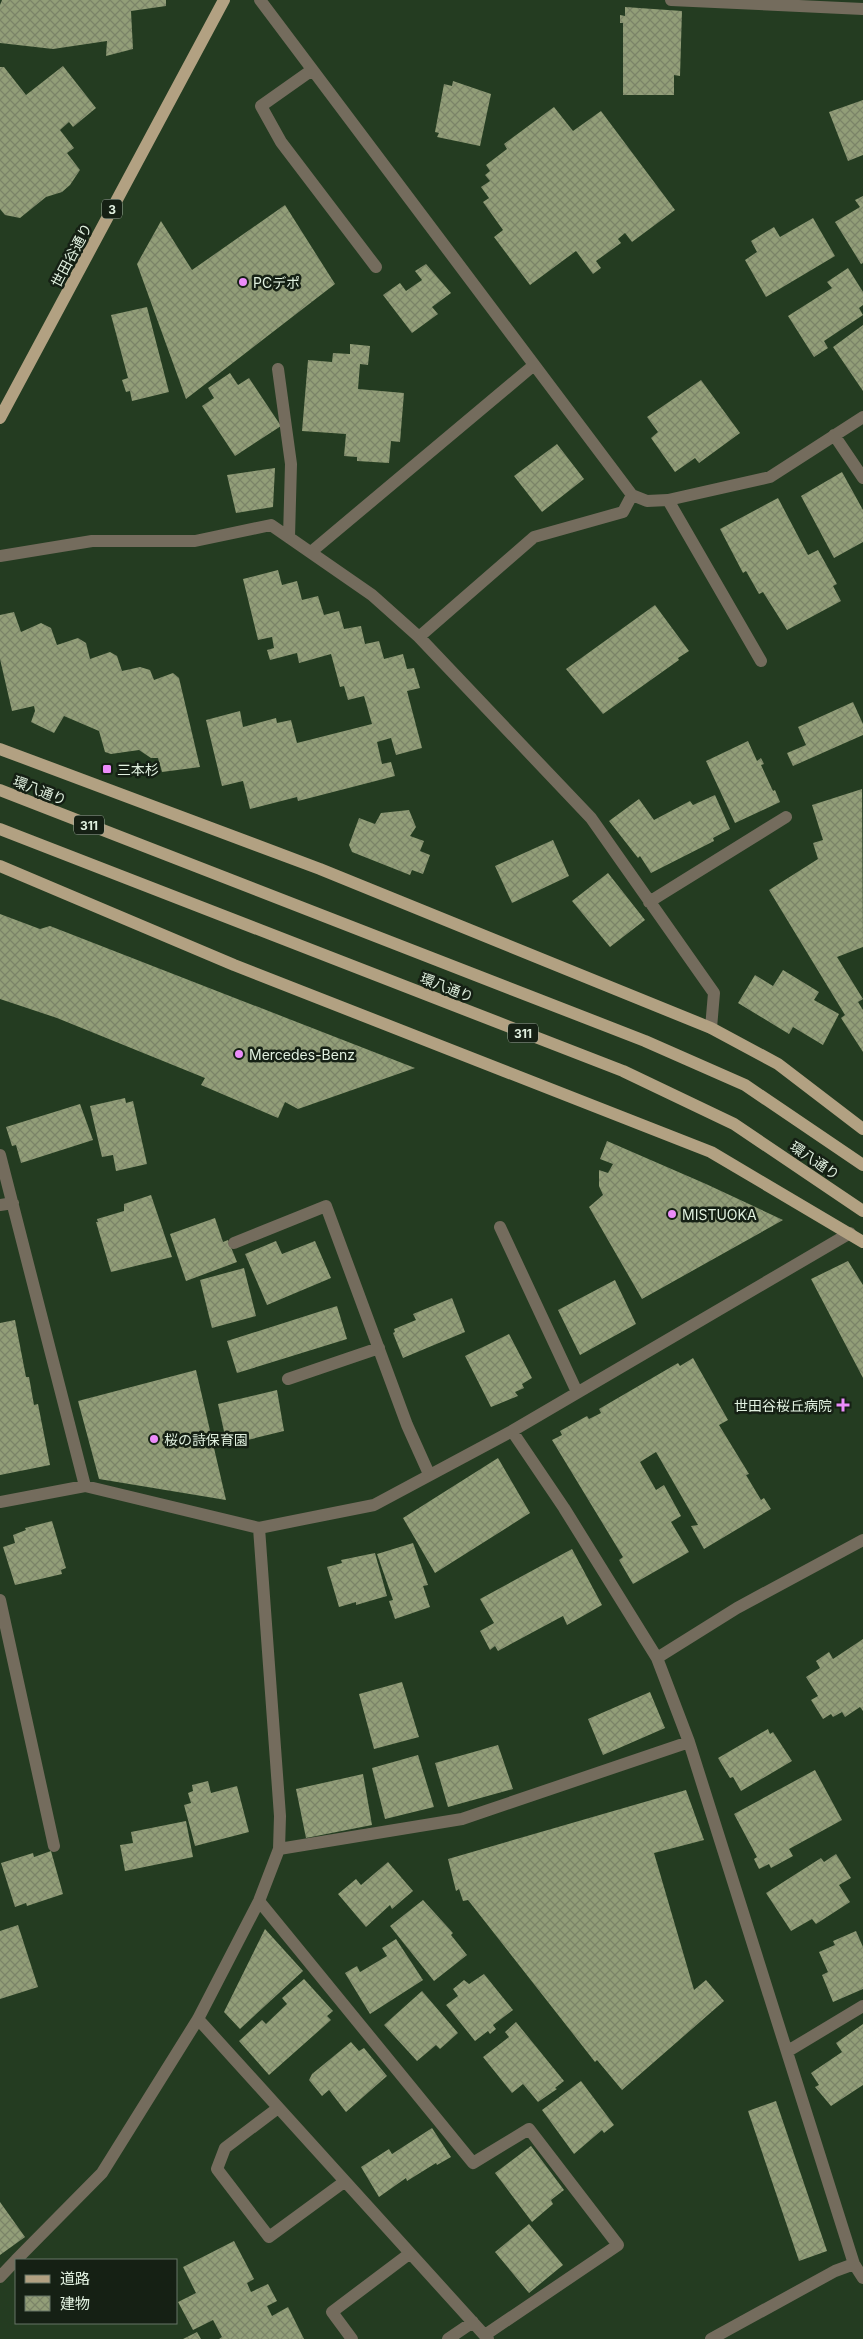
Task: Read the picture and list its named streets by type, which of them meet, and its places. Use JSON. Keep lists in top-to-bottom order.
{
  "streets": {
    "main road": [
      "3",
      "世田谷通り",
      "環八通り",
      "311"
    ]
  },
  "places": {
    "other": [
      "PCデポ",
      "Mercedes-Benz",
      "MISTUOKA",
      "桜の詩保育園"
    ],
    "transit": ["三本杉"],
    "health": ["世田谷桜丘病院"]
  },
  "legend": ["道路", "建物"]
}
